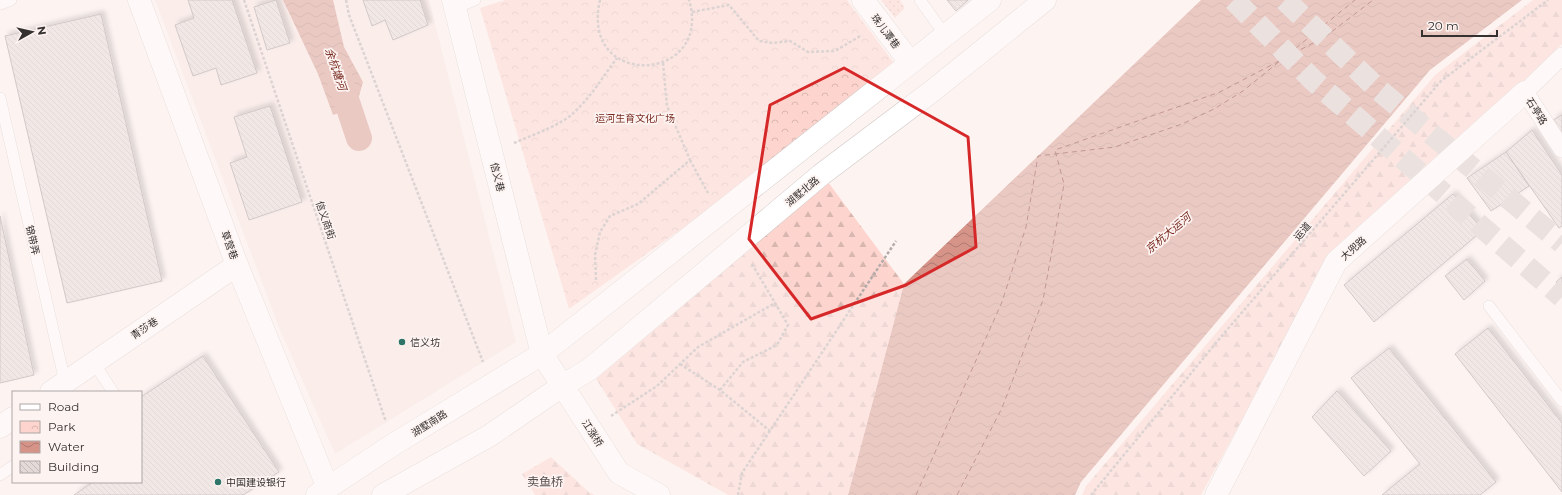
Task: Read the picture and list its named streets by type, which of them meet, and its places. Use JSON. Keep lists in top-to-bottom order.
{
  "streets": {
    "street": [
      "珠儿潭巷",
      "石亭路",
      "信义巷",
      "湖墅北路",
      "草营巷",
      "大兜路",
      "青莎巷",
      "湖墅南路",
      "江涨桥"
    ],
    "lane": ["锦带弄"],
    "path": ["信义商街", "运道"]
  },
  "crossings": [
    ["石亭路", "大兜路"],
    ["信义巷", "湖墅南路"],
    ["信义巷", "江涨桥"],
    ["湖墅北路", "江涨桥"],
    ["信义商街", "湖墅南路"],
    ["锦带弄", "青莎巷"],
    ["草营巷", "青莎巷"],
    ["草营巷", "湖墅南路"],
    ["湖墅南路", "江涨桥"]
  ],
  "districts": ["卖鱼桥"],
  "water": ["余杭塘河", "京杭大运河"],
  "parks": ["运河生育文化广场"],
  "places": ["信义坊", "中国建设银行"],
  "legend": [
    "Road",
    "Park",
    "Water",
    "Building"
  ],
  "scale_bar": "20 m",
  "north": "right"
}
